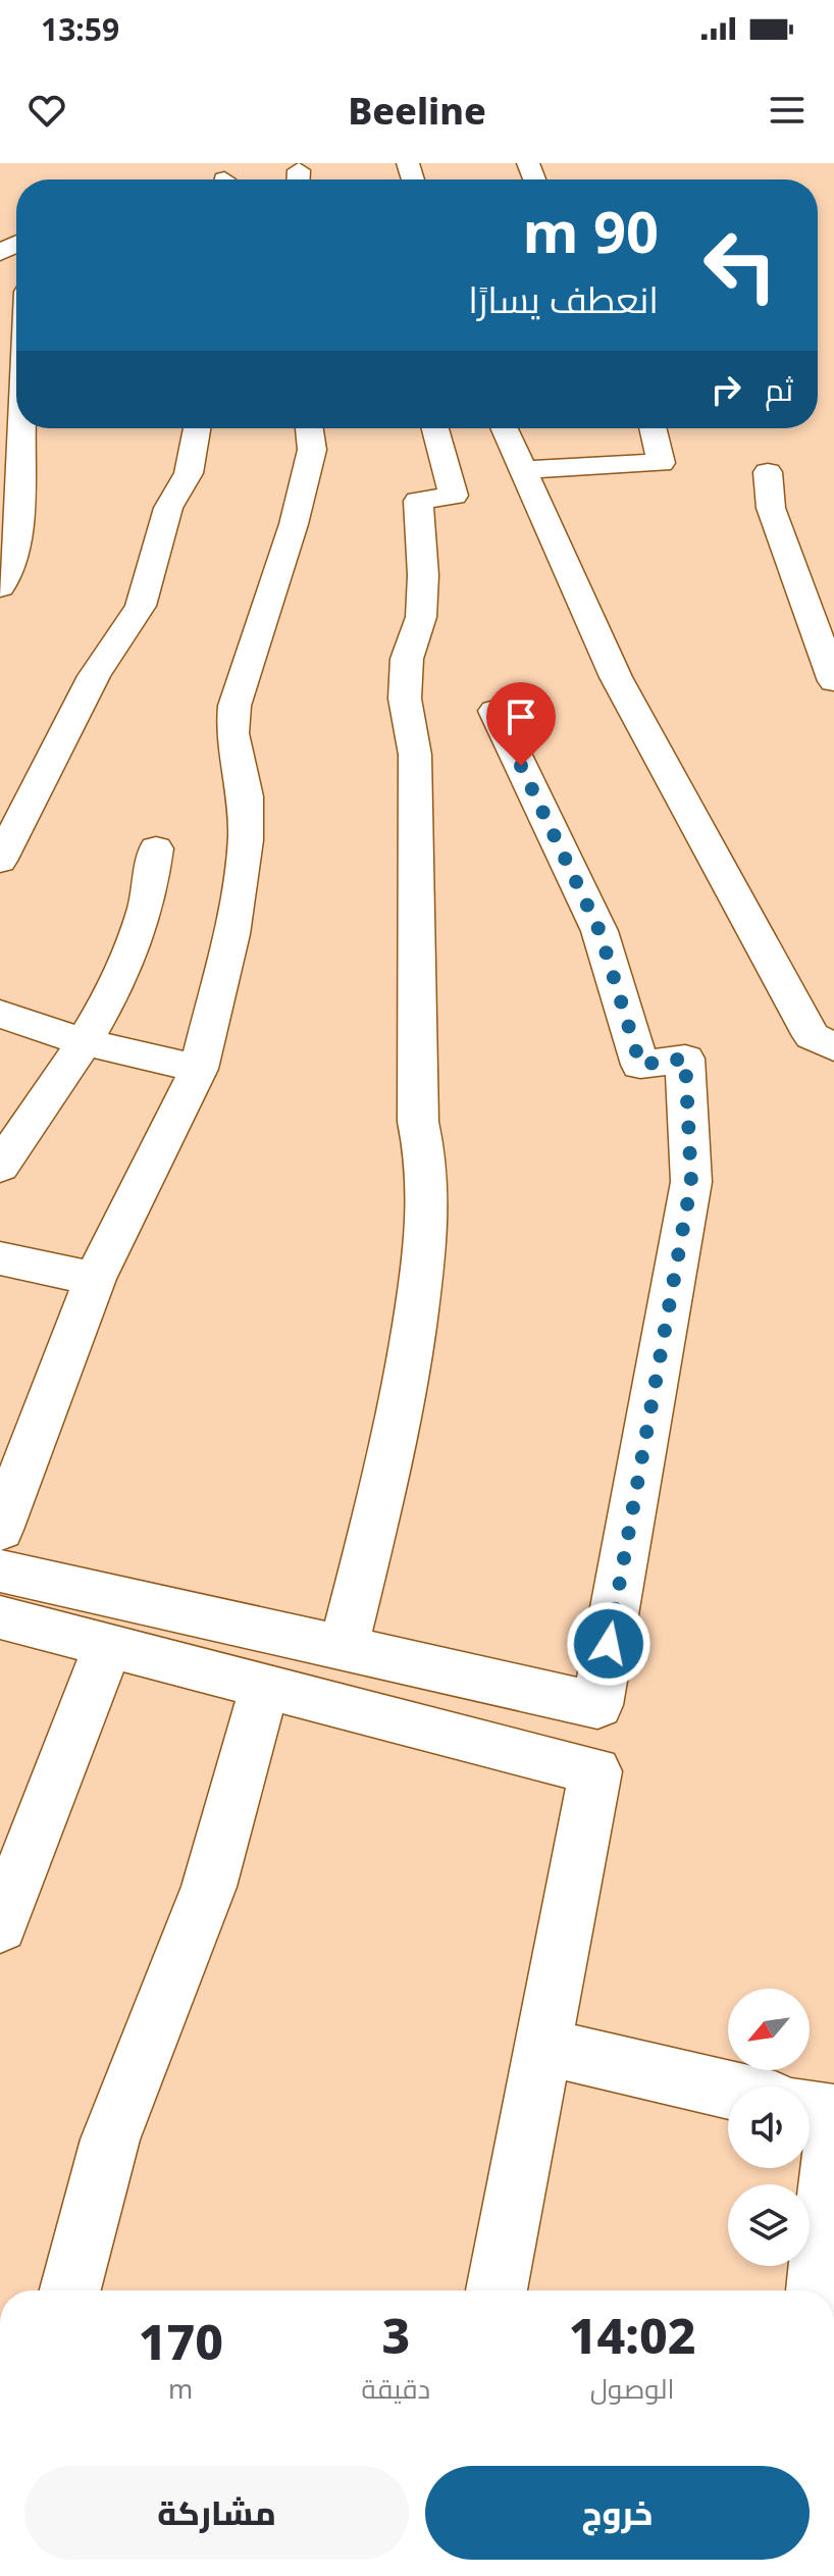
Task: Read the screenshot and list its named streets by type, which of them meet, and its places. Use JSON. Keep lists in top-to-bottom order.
{
  "north": "bottom left",
  "page": {
    "status": "13:59",
    "header": "Beeline",
    "turn": ["90 m", "انعطف يسارًا"],
    "then": "ثم",
    "eta": [
      "14:02",
      "الوصول",
      "3",
      "دقيقة",
      "170",
      "m"
    ],
    "buttons": ["خروج", "مشاركة"]
  }
}
